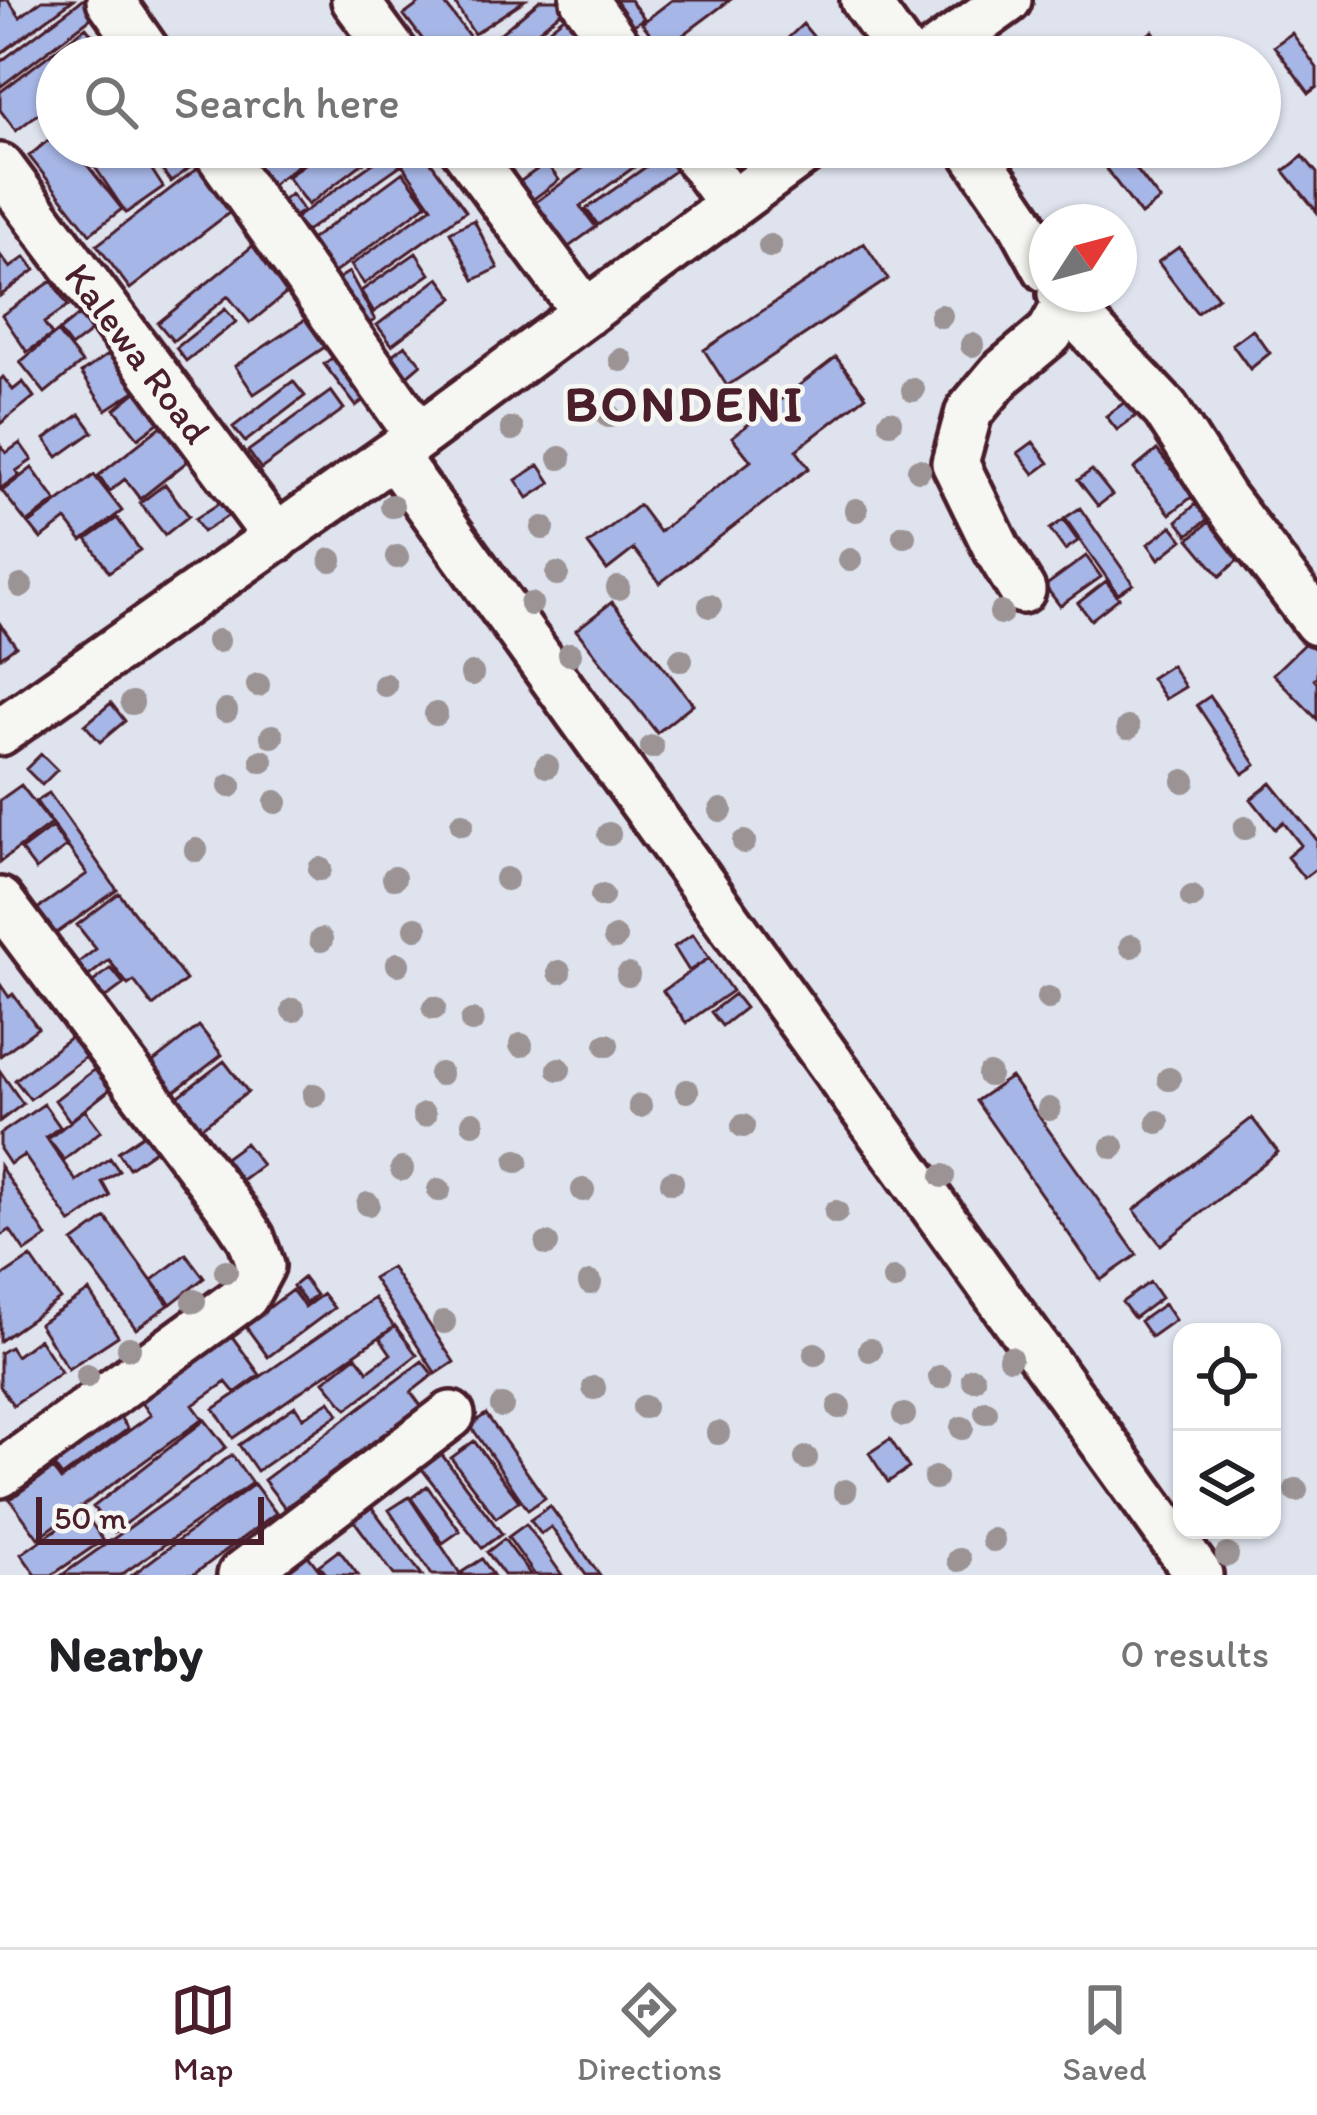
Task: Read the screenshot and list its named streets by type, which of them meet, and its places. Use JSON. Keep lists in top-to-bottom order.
{
  "streets": {
    "street": ["Kalewa Road"]
  },
  "districts": ["BONDENI"],
  "scale_bar": "50 m",
  "north": "top right",
  "page": {
    "search": "Search here",
    "scale": "50 m",
    "heading": ["Nearby", "0 results"],
    "nav": ["Map", "Directions", "Saved"]
  }
}
